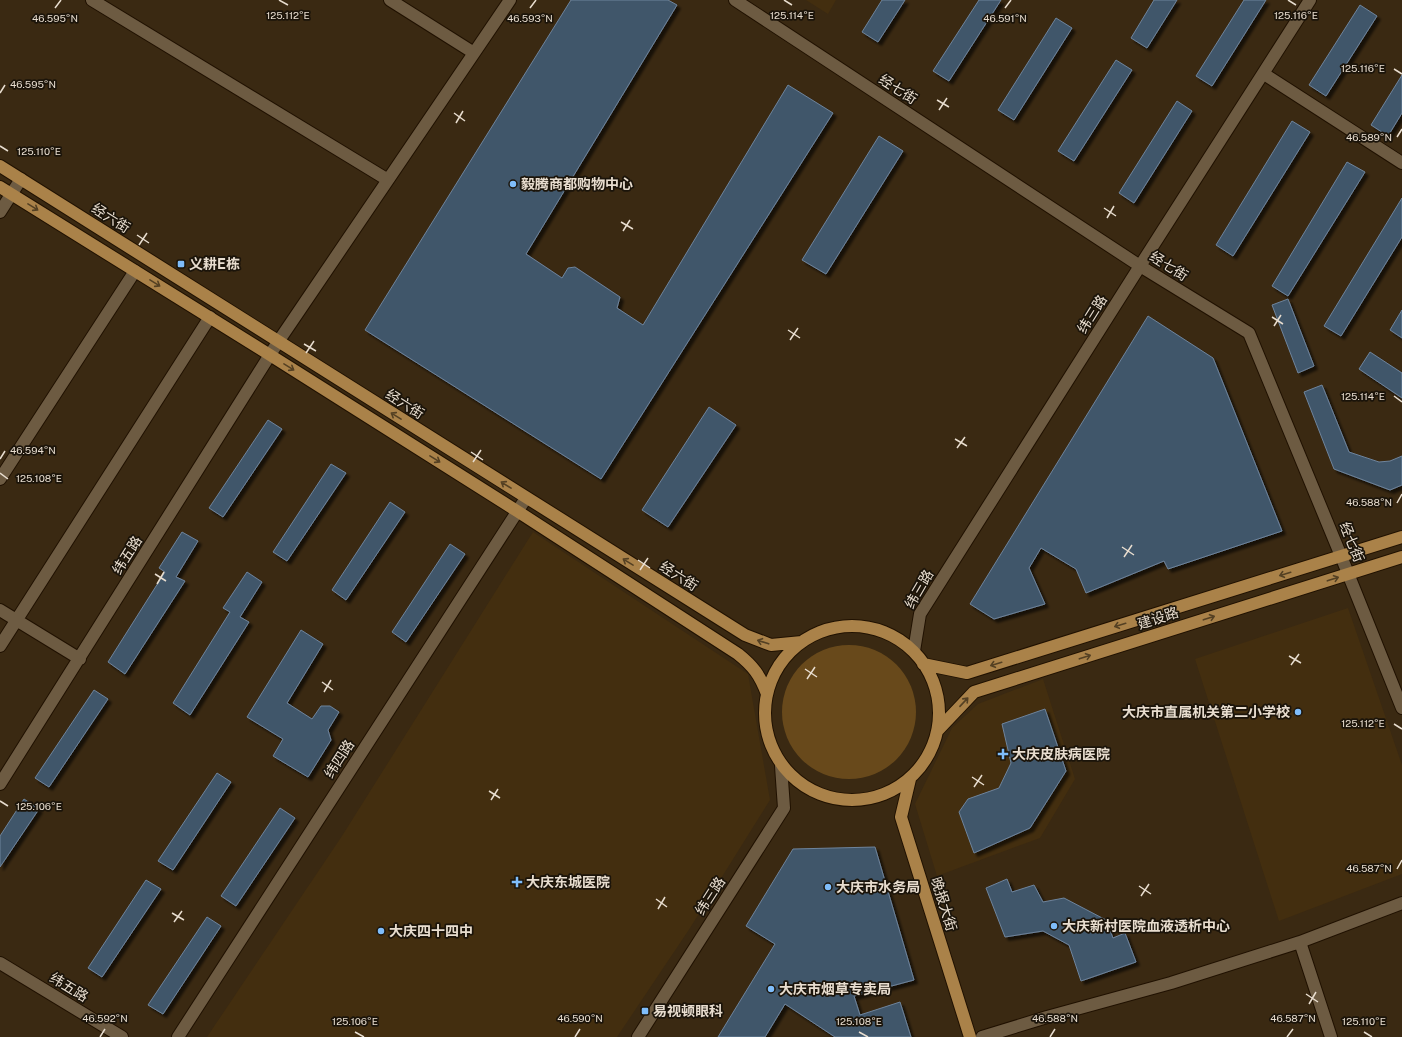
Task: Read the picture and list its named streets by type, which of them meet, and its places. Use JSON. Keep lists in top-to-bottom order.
{
  "streets": {
    "main road": ["经六街", "建设路", "晚报大街"],
    "street": [
      "经七街",
      "纬三路",
      "纬五路",
      "纬四路"
    ]
  },
  "crossings": [
    ["经七街", "纬三路"],
    ["经七街", "建设路"],
    ["经六街", "纬五路"],
    ["经六街", "纬四路"]
  ],
  "places": {
    "other": [
      "毅腾商都购物中心",
      "大庆市直属机关第二小学校",
      "大庆市水务局",
      "大庆新村医院血液透析中心",
      "大庆四十四中",
      "大庆市烟草专卖局"
    ],
    "transit": ["义耕E栋", "易视顿眼科"],
    "health": ["大庆皮肤病医院", "大庆东城医院"]
  },
  "coordinates": [
    "125.116°E",
    "125.112°E",
    "125.114°E",
    "46.595°N",
    "46.593°N",
    "46.591°N",
    "46.589°N",
    "125.110°E",
    "46.594°N",
    "125.108°E",
    "46.588°N",
    "125.106°E",
    "46.587°N",
    "46.592°N",
    "46.590°N"
  ]
}
